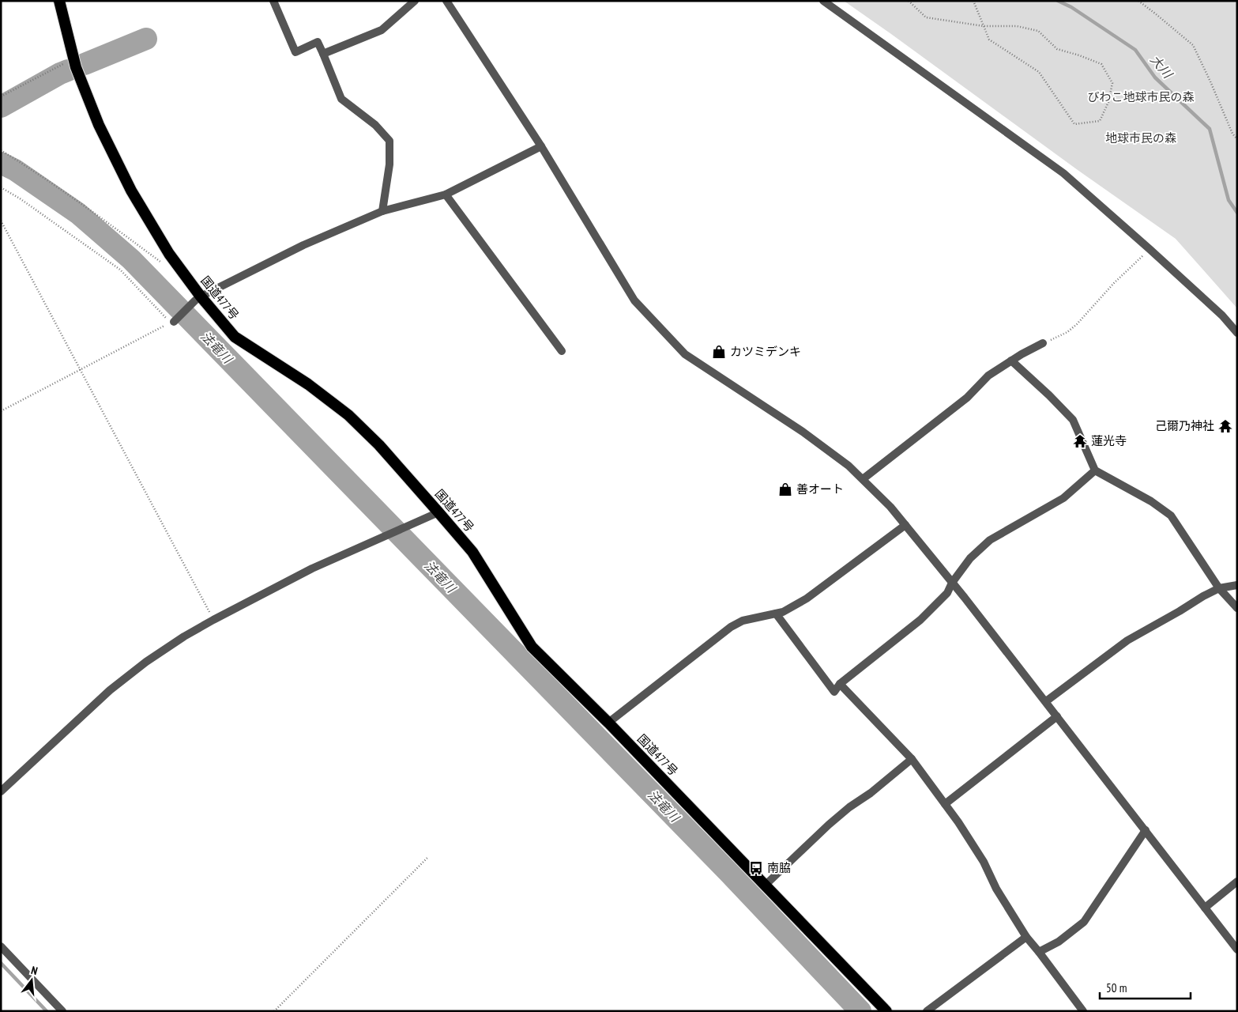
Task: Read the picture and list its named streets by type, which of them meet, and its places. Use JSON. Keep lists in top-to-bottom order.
{
  "streets": {
    "highway": ["国道477号"]
  },
  "water": ["大川", "法竜川"],
  "parks": ["びわこ地球市民の森", "地球市民の森"],
  "places": {
    "shop": ["カツミデンキ", "善オート"],
    "temple": ["己爾乃神社", "蓮光寺"],
    "bus stop": ["南脇"]
  },
  "scale_bar": "50 m",
  "north": "top"
}
